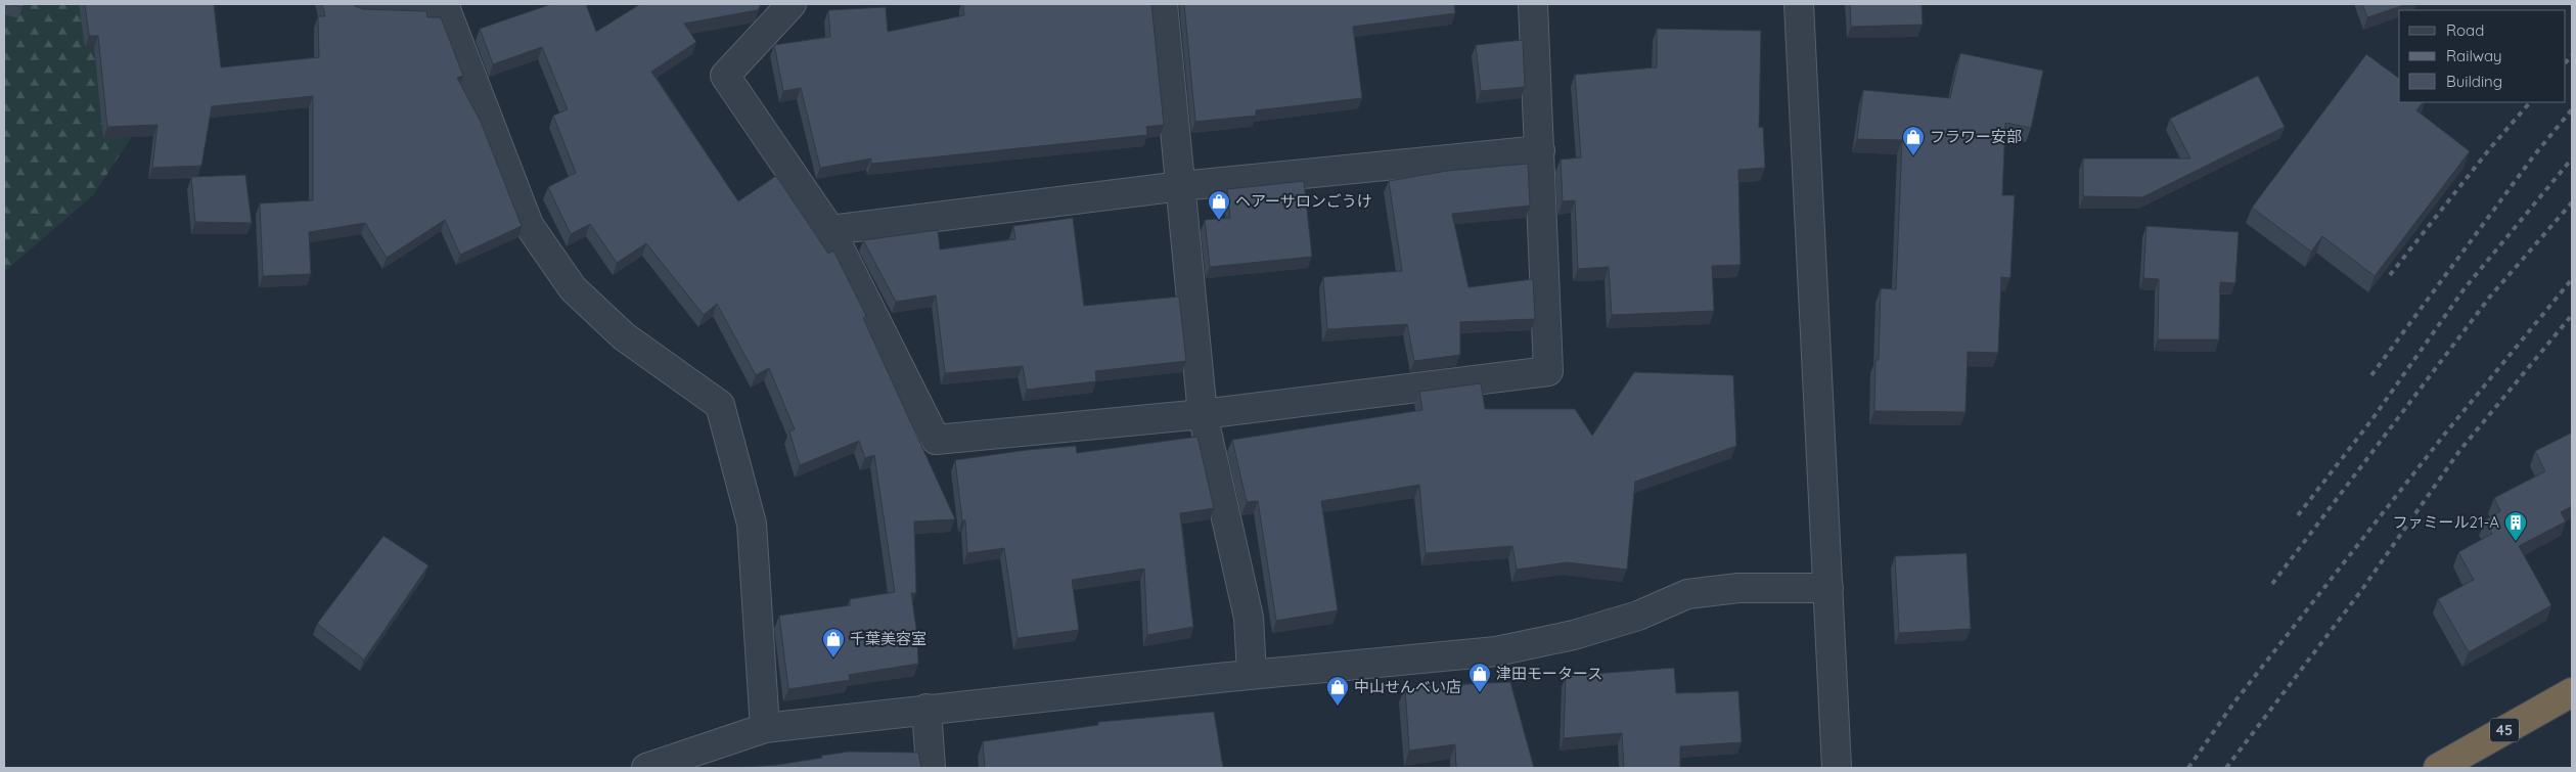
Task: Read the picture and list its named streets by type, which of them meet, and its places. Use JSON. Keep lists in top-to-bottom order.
{
  "streets": {
    "highway": ["45"]
  },
  "places": {
    "shop": [
      "フラワー安部",
      "ヘアーサロンごうけ",
      "千葉美容室",
      "津田モータース",
      "中山せんべい店"
    ],
    "building": ["ファミール21-A"]
  },
  "legend": ["Road", "Railway", "Building"]
}
